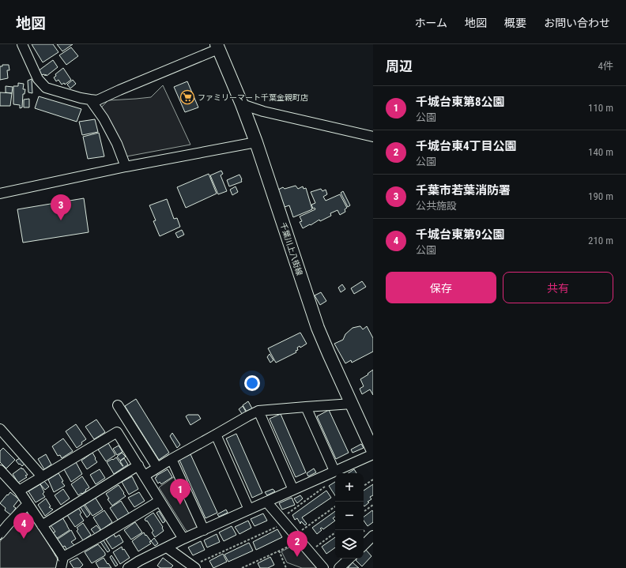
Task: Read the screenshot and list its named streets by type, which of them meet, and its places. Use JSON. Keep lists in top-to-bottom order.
{
  "streets": {
    "main road": ["千葉川上八街線"]
  },
  "places": {
    "supermarket": ["ファミリーマート千葉金親町店"]
  },
  "page": {
    "header": "地図",
    "nav": [
      "ホーム",
      "地図",
      "概要",
      "お問い合わせ"
    ],
    "heading": ["周辺", "4件"],
    "list": [
      {
        "mark": "1",
        "name": "千城台東第8公園",
        "note": "公園",
        "value": "110 m"
      },
      {
        "mark": "2",
        "name": "千城台東4丁目公園",
        "note": "公園",
        "value": "140 m"
      },
      {
        "mark": "3",
        "name": "千葉市若葉消防署",
        "note": "公共施設",
        "value": "190 m"
      },
      {
        "mark": "4",
        "name": "千城台東第9公園",
        "note": "公園",
        "value": "210 m"
      }
    ],
    "pins": [
      "3",
      "1",
      "4",
      "2"
    ],
    "buttons": ["保存", "共有"],
    "map_buttons": ["+", "−"]
  }
}
